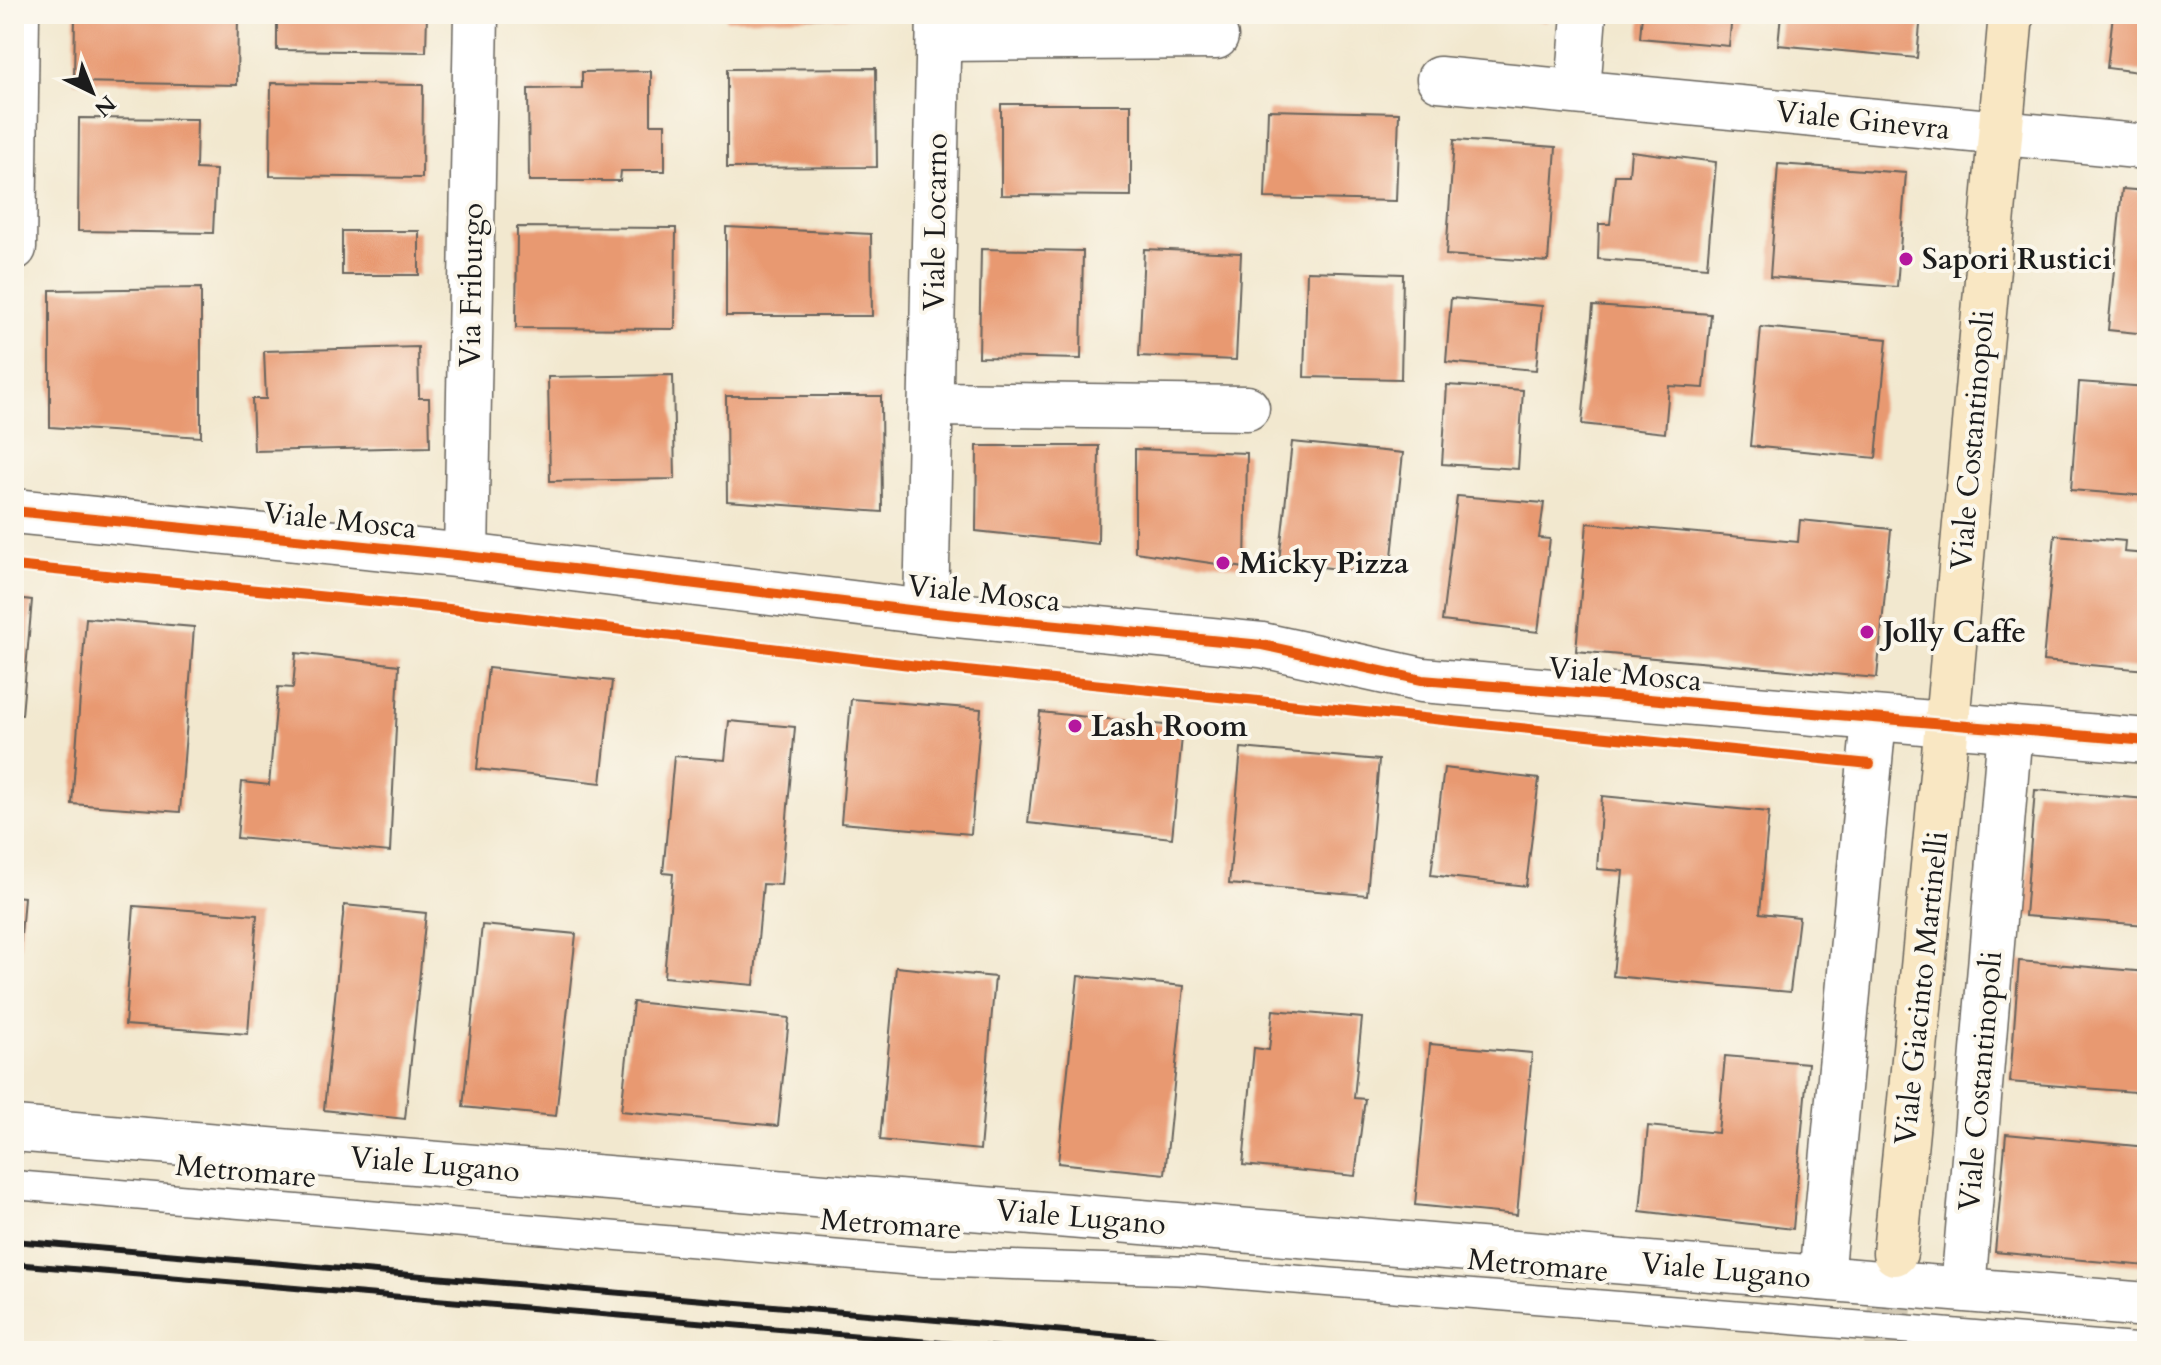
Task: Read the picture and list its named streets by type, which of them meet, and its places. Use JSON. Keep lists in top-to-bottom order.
{
  "streets": {
    "street": [
      "Viale Ginevra",
      "Viale Locarno",
      "Via Friburgo",
      "Viale Costantinopoli",
      "Viale Mosca",
      "Viale Giacinto Martinelli",
      "Viale Lugano"
    ],
    "lane": ["Metromare"]
  },
  "crossings": [
    ["Viale Ginevra", "Viale Costantinopoli"],
    ["Viale Locarno", "Viale Mosca"],
    ["Via Friburgo", "Viale Mosca"],
    ["Viale Costantinopoli", "Viale Mosca"],
    ["Viale Costantinopoli", "Viale Giacinto Martinelli"],
    ["Viale Costantinopoli", "Viale Lugano"],
    ["Viale Mosca", "Viale Giacinto Martinelli"]
  ],
  "places": [
    "Sapori Rustici",
    "Micky Pizza",
    "Jolly Caffe",
    "Lash Room"
  ],
  "north": "bottom right"
}
